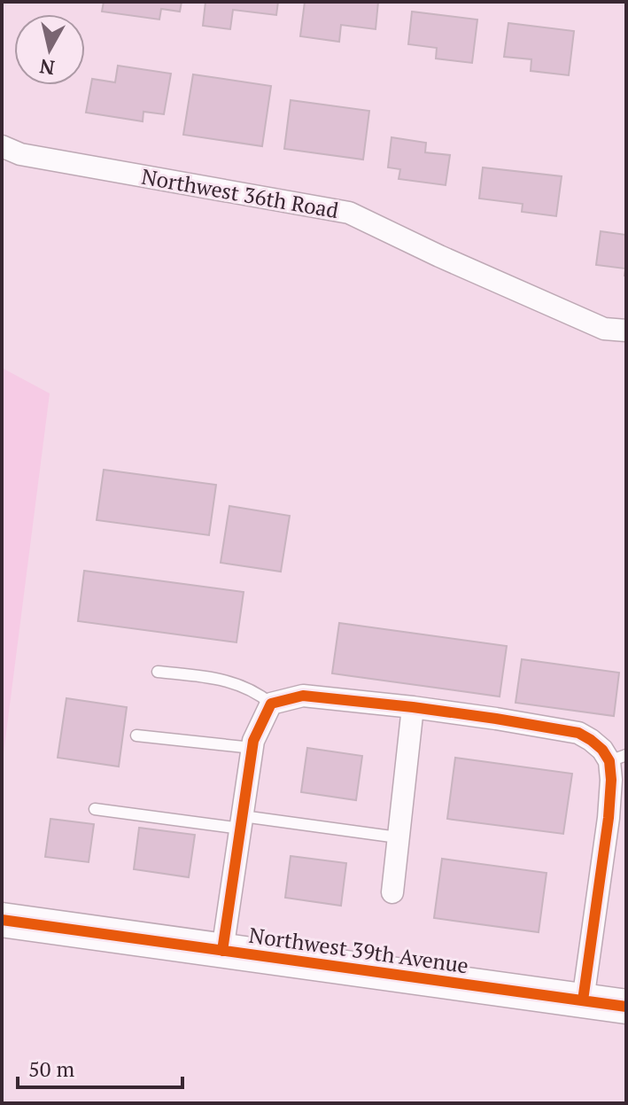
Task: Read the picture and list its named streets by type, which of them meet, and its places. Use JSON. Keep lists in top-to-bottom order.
{
  "streets": {
    "main road": ["Northwest 39th Avenue"],
    "street": ["Northwest 36th Road"]
  },
  "scale_bar": "50 m",
  "north": "bottom"
}
